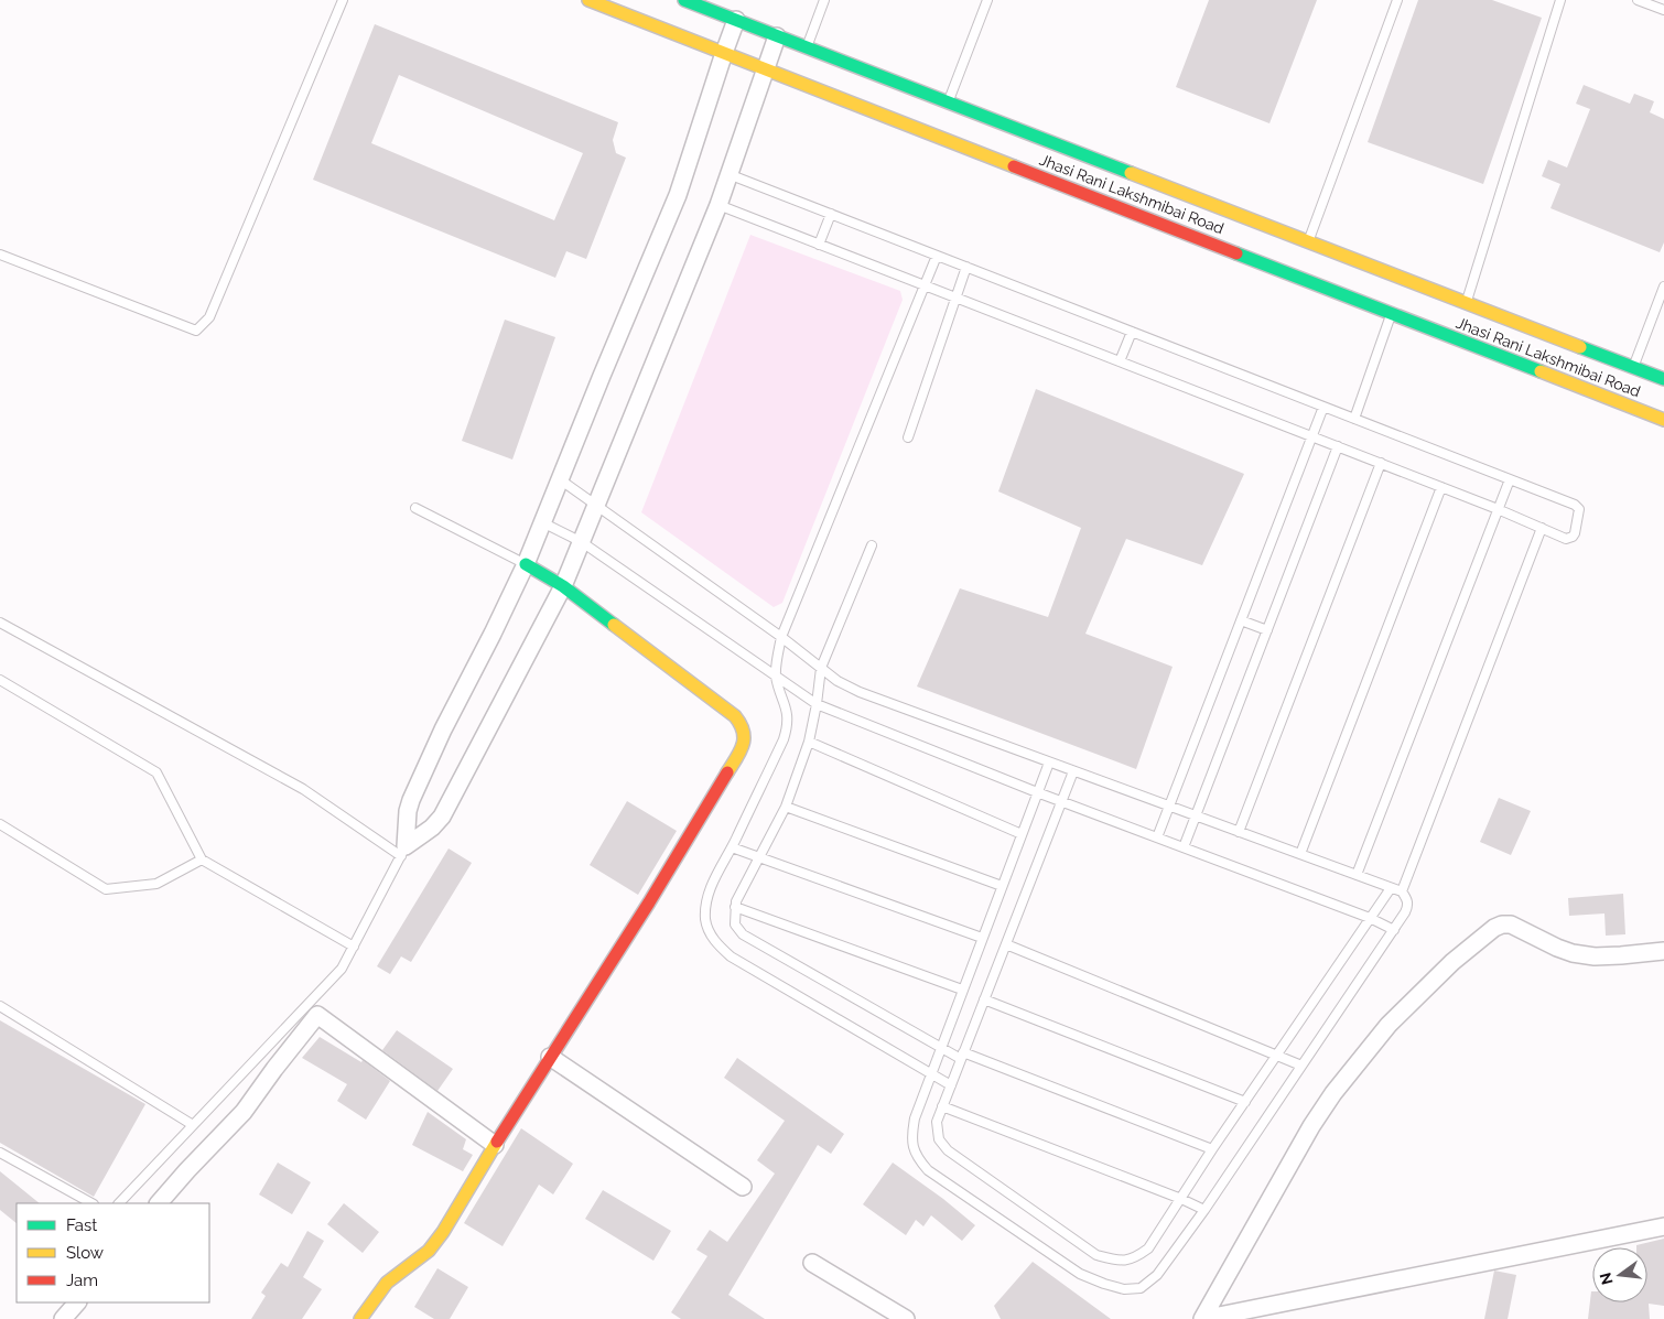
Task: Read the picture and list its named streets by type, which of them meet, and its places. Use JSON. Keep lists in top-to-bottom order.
{
  "streets": {
    "main road": ["Jhasi Rani Lakshmibai Road"]
  },
  "legend": ["Fast", "Slow", "Jam"],
  "north": "left"
}
